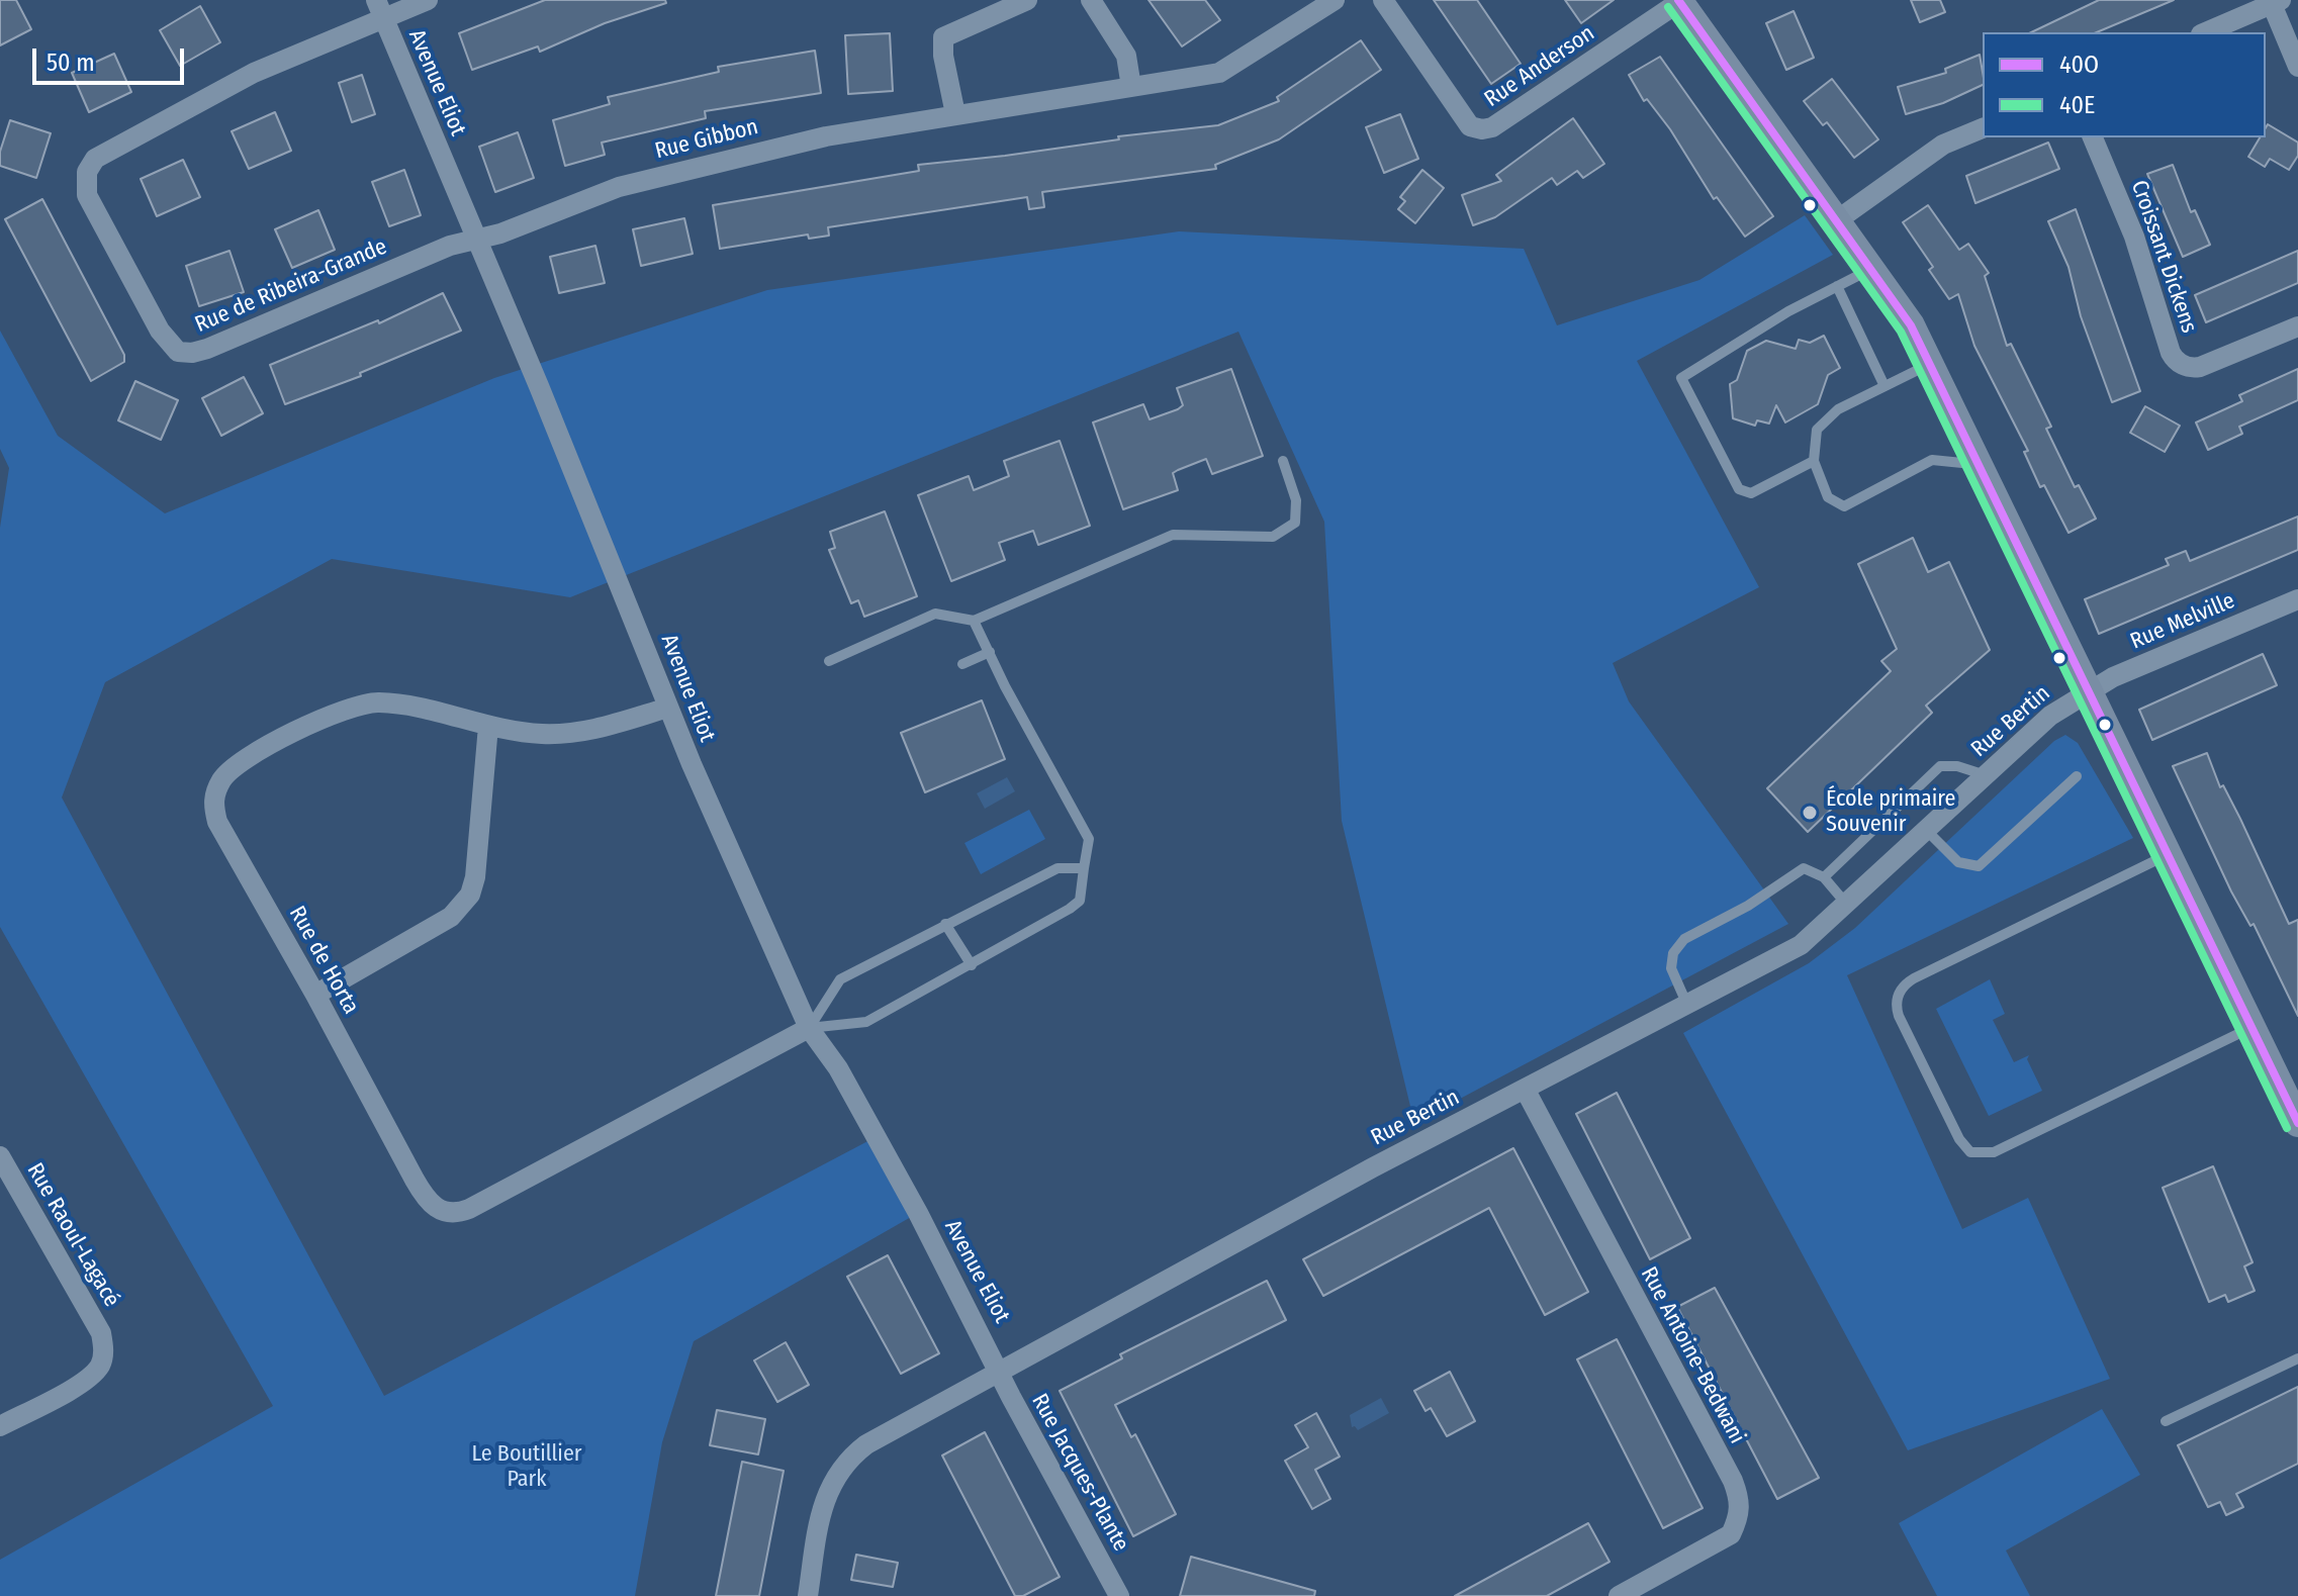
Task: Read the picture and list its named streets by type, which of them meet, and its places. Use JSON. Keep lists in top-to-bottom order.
{
  "streets": {
    "street": [
      "Rue Anderson",
      "Avenue Eliot",
      "Rue Gibbon",
      "Croissant Dickens",
      "Rue de Ribeira-Grande",
      "Rue Melville",
      "Rue Bertin",
      "Rue de Horta",
      "Rue Raoul-Lagacé",
      "Rue Antoine-Bedwani",
      "Rue Jacques-Plante"
    ]
  },
  "crossings": [
    ["Avenue Eliot", "Rue Gibbon"],
    ["Avenue Eliot", "Rue de Ribeira-Grande"],
    ["Avenue Eliot", "Rue Bertin"],
    ["Avenue Eliot", "Rue de Horta"],
    ["Avenue Eliot", "Rue Jacques-Plante"],
    ["Rue Gibbon", "Rue de Ribeira-Grande"],
    ["Rue Melville", "Rue Bertin"],
    ["Rue Bertin", "Rue Antoine-Bedwani"],
    ["Rue Bertin", "Rue Jacques-Plante"]
  ],
  "parks": ["Le Boutillier Park"],
  "places": ["École primaire Souvenir"],
  "lines": ["transit line 40O", "transit line 40E"],
  "legend": ["40O", "40E"],
  "scale_bar": "50 m"
}
